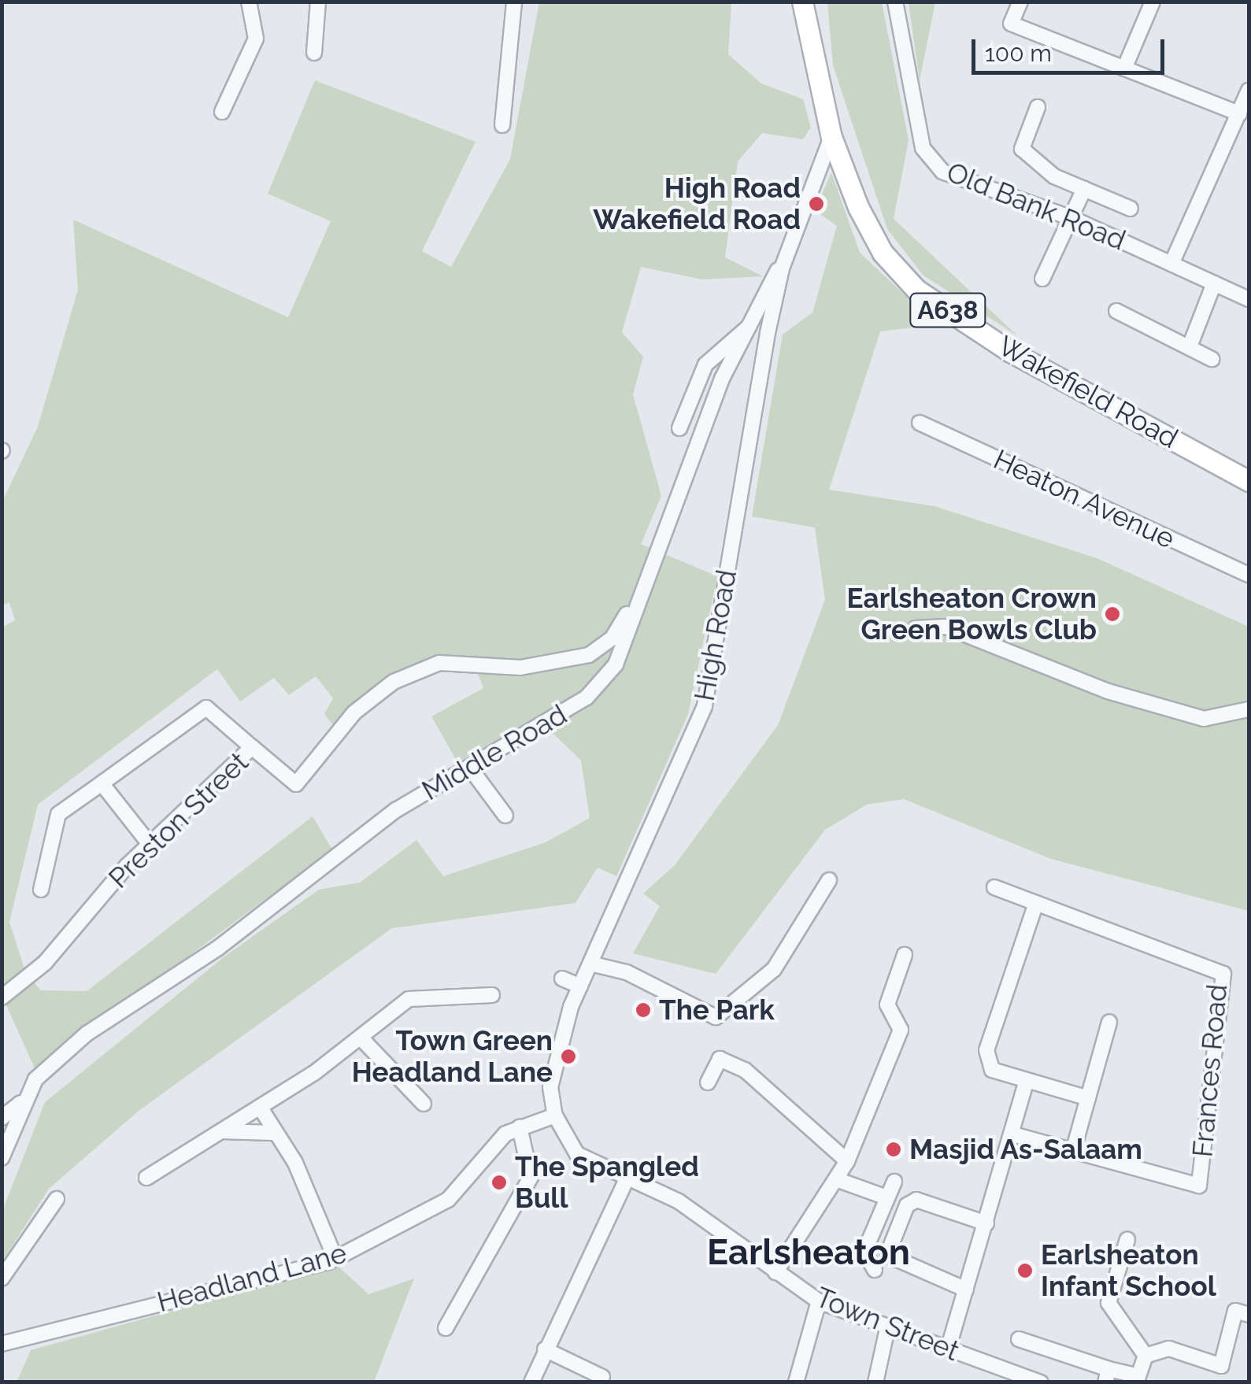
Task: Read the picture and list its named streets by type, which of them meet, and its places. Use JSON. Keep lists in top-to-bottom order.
{
  "streets": {
    "highway": ["A638", "Wakefield Road"],
    "street": [
      "Old Bank Road",
      "Heaton Avenue",
      "High Road",
      "Middle Road",
      "Preston Street",
      "Frances Road",
      "Headland Lane",
      "Town Street"
    ]
  },
  "crossings": [
    ["Wakefield Road", "High Road"],
    ["High Road", "Middle Road"],
    ["High Road", "Headland Lane"],
    ["High Road", "Town Street"],
    ["Middle Road", "Preston Street"],
    ["Headland Lane", "Town Street"]
  ],
  "districts": ["Earlsheaton"],
  "places": [
    "High Road Wakefield Road",
    "Earlsheaton Crown Green Bowls Club",
    "The Park",
    "Town Green Headland Lane",
    "Masjid As-Salaam",
    "The Spangled Bull",
    "Earlsheaton Infant School"
  ],
  "scale_bar": "100 m"
}
